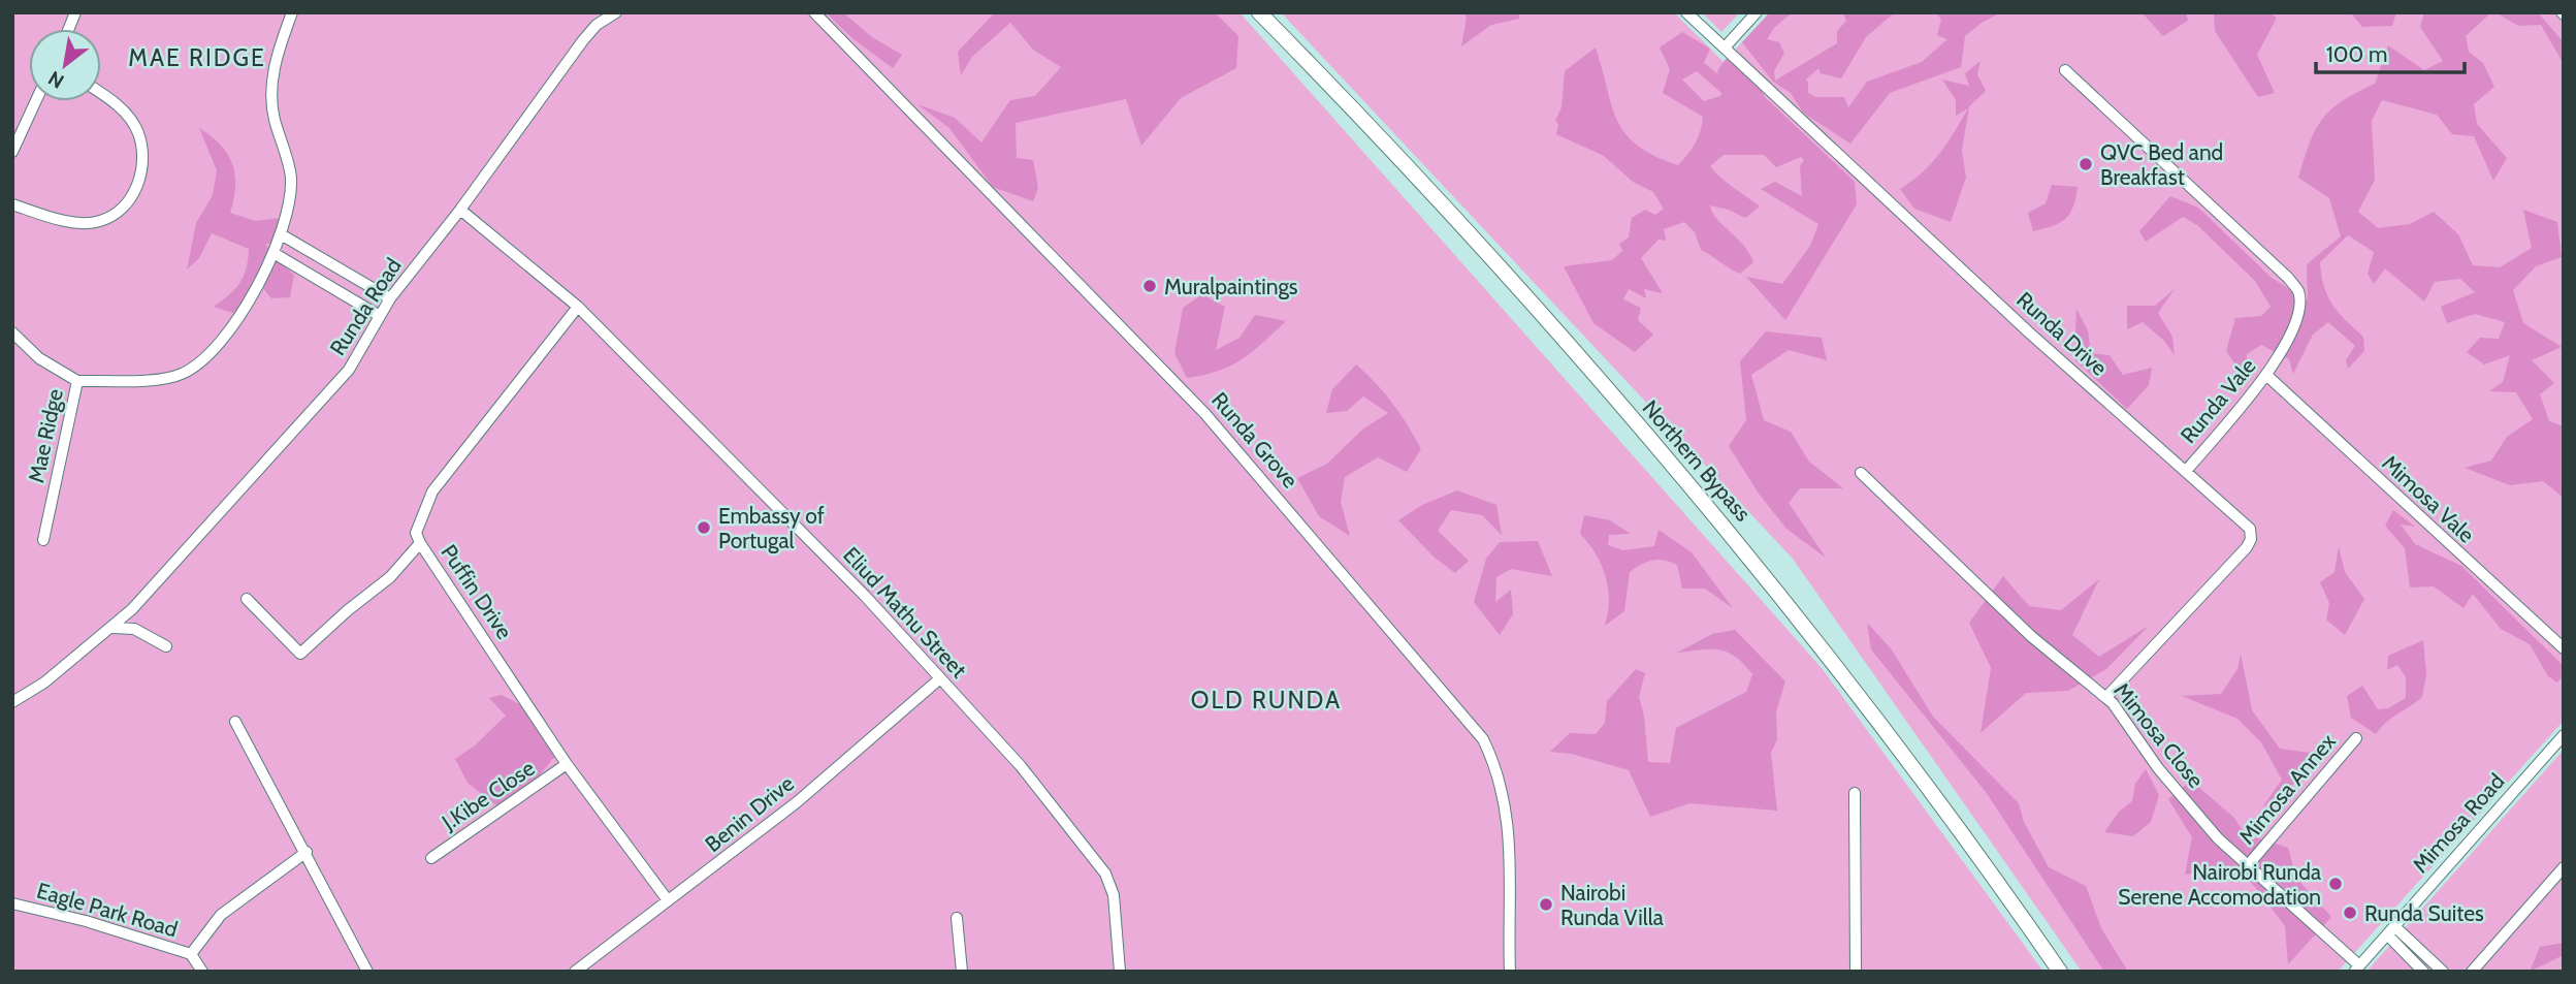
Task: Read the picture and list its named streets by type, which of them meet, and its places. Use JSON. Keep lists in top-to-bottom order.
{
  "streets": {
    "main road": ["Northern Bypass"],
    "street": [
      "Runda Road",
      "Runda Drive",
      "Runda Vale",
      "Mae Ridge",
      "Runda Grove",
      "Mimosa Vale",
      "Puffin Drive",
      "Eliud Mathu Street",
      "Mimosa Close",
      "Mimosa Annex",
      "J.Kibe Close",
      "Benin Drive",
      "Mimosa Road",
      "Eagle Park Road"
    ]
  },
  "crossings": [
    ["Runda Road", "Eliud Mathu Street"],
    ["Runda Drive", "Runda Vale"],
    ["Runda Drive", "Mimosa Close"],
    ["Runda Vale", "Mimosa Vale"],
    ["Puffin Drive", "Eliud Mathu Street"],
    ["Puffin Drive", "J.Kibe Close"],
    ["Puffin Drive", "Benin Drive"],
    ["Eliud Mathu Street", "Benin Drive"],
    ["Mimosa Close", "Mimosa Annex"],
    ["Mimosa Close", "Mimosa Road"]
  ],
  "districts": ["MAE RIDGE", "OLD RUNDA"],
  "places": [
    "QVC Bed and Breakfast",
    "Muralpaintings",
    "Embassy of Portugal",
    "Nairobi Runda Serene Accomodation",
    "Nairobi Runda Villa",
    "Runda Suites"
  ],
  "scale_bar": "100 m",
  "north": "bottom left"
}
